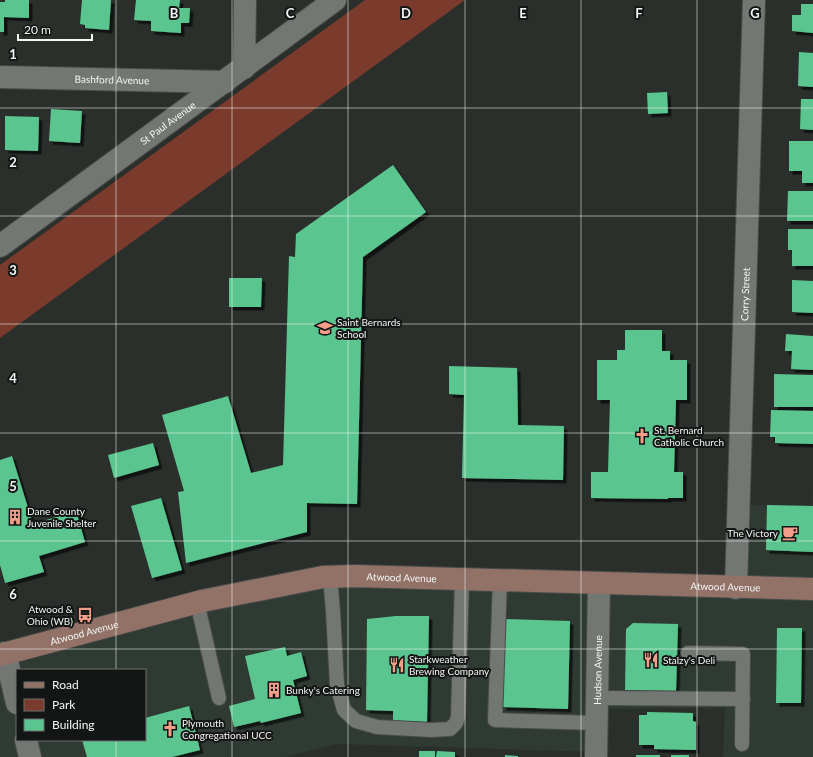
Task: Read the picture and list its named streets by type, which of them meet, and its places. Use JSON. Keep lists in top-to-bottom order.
{
  "streets": {
    "street": [
      "Bashford Avenue",
      "St Paul Avenue",
      "Corry Street",
      "Atwood Avenue",
      "Hudson Avenue"
    ]
  },
  "crossings": [
    ["Bashford Avenue", "St Paul Avenue"],
    ["Corry Street", "Atwood Avenue"],
    ["Atwood Avenue", "Hudson Avenue"]
  ],
  "places": {
    "school or university": ["Saint Bernards School"],
    "church": ["St. Bernard Catholic Church", "Plymouth Congregational UCC"],
    "building": ["Dane County Juvenile Shelter", "Bunky's Catering"],
    "cafe": ["The Victory"],
    "bus stop": ["Atwood & Ohio (WB)"],
    "restaurant": ["Stalzy's Deli", "Starkweather Brewing Company"]
  },
  "legend": ["Road", "Park", "Building"],
  "scale_bar": "20 m",
  "grid": {
    "columns": [
      "B",
      "C",
      "D",
      "E",
      "F",
      "G"
    ],
    "rows": [
      "1",
      "2",
      "3",
      "4",
      "5",
      "6"
    ]
  }
}
